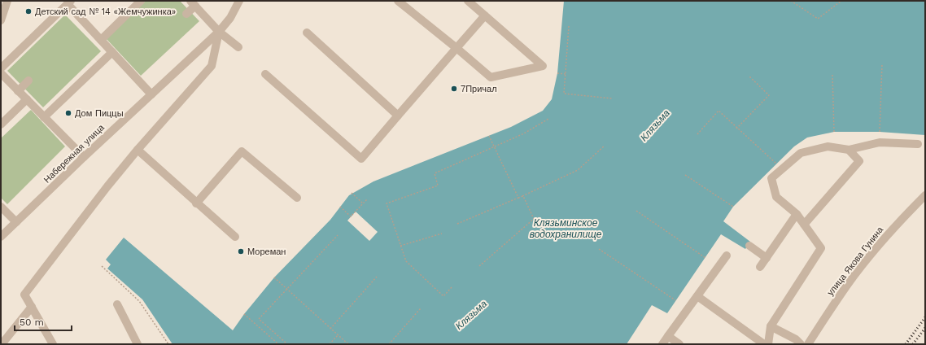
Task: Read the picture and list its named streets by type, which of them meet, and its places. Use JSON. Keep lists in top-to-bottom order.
{
  "streets": {
    "street": ["Набережная улица", "улица Якова Гунина"]
  },
  "water": ["Клязьма", "Клязьминское водохранилище"],
  "places": [
    "Детский сад № 14 «Жемчужинка»",
    "7Причал",
    "Дом Пиццы",
    "Мореман"
  ],
  "scale_bar": "50 m"
}
